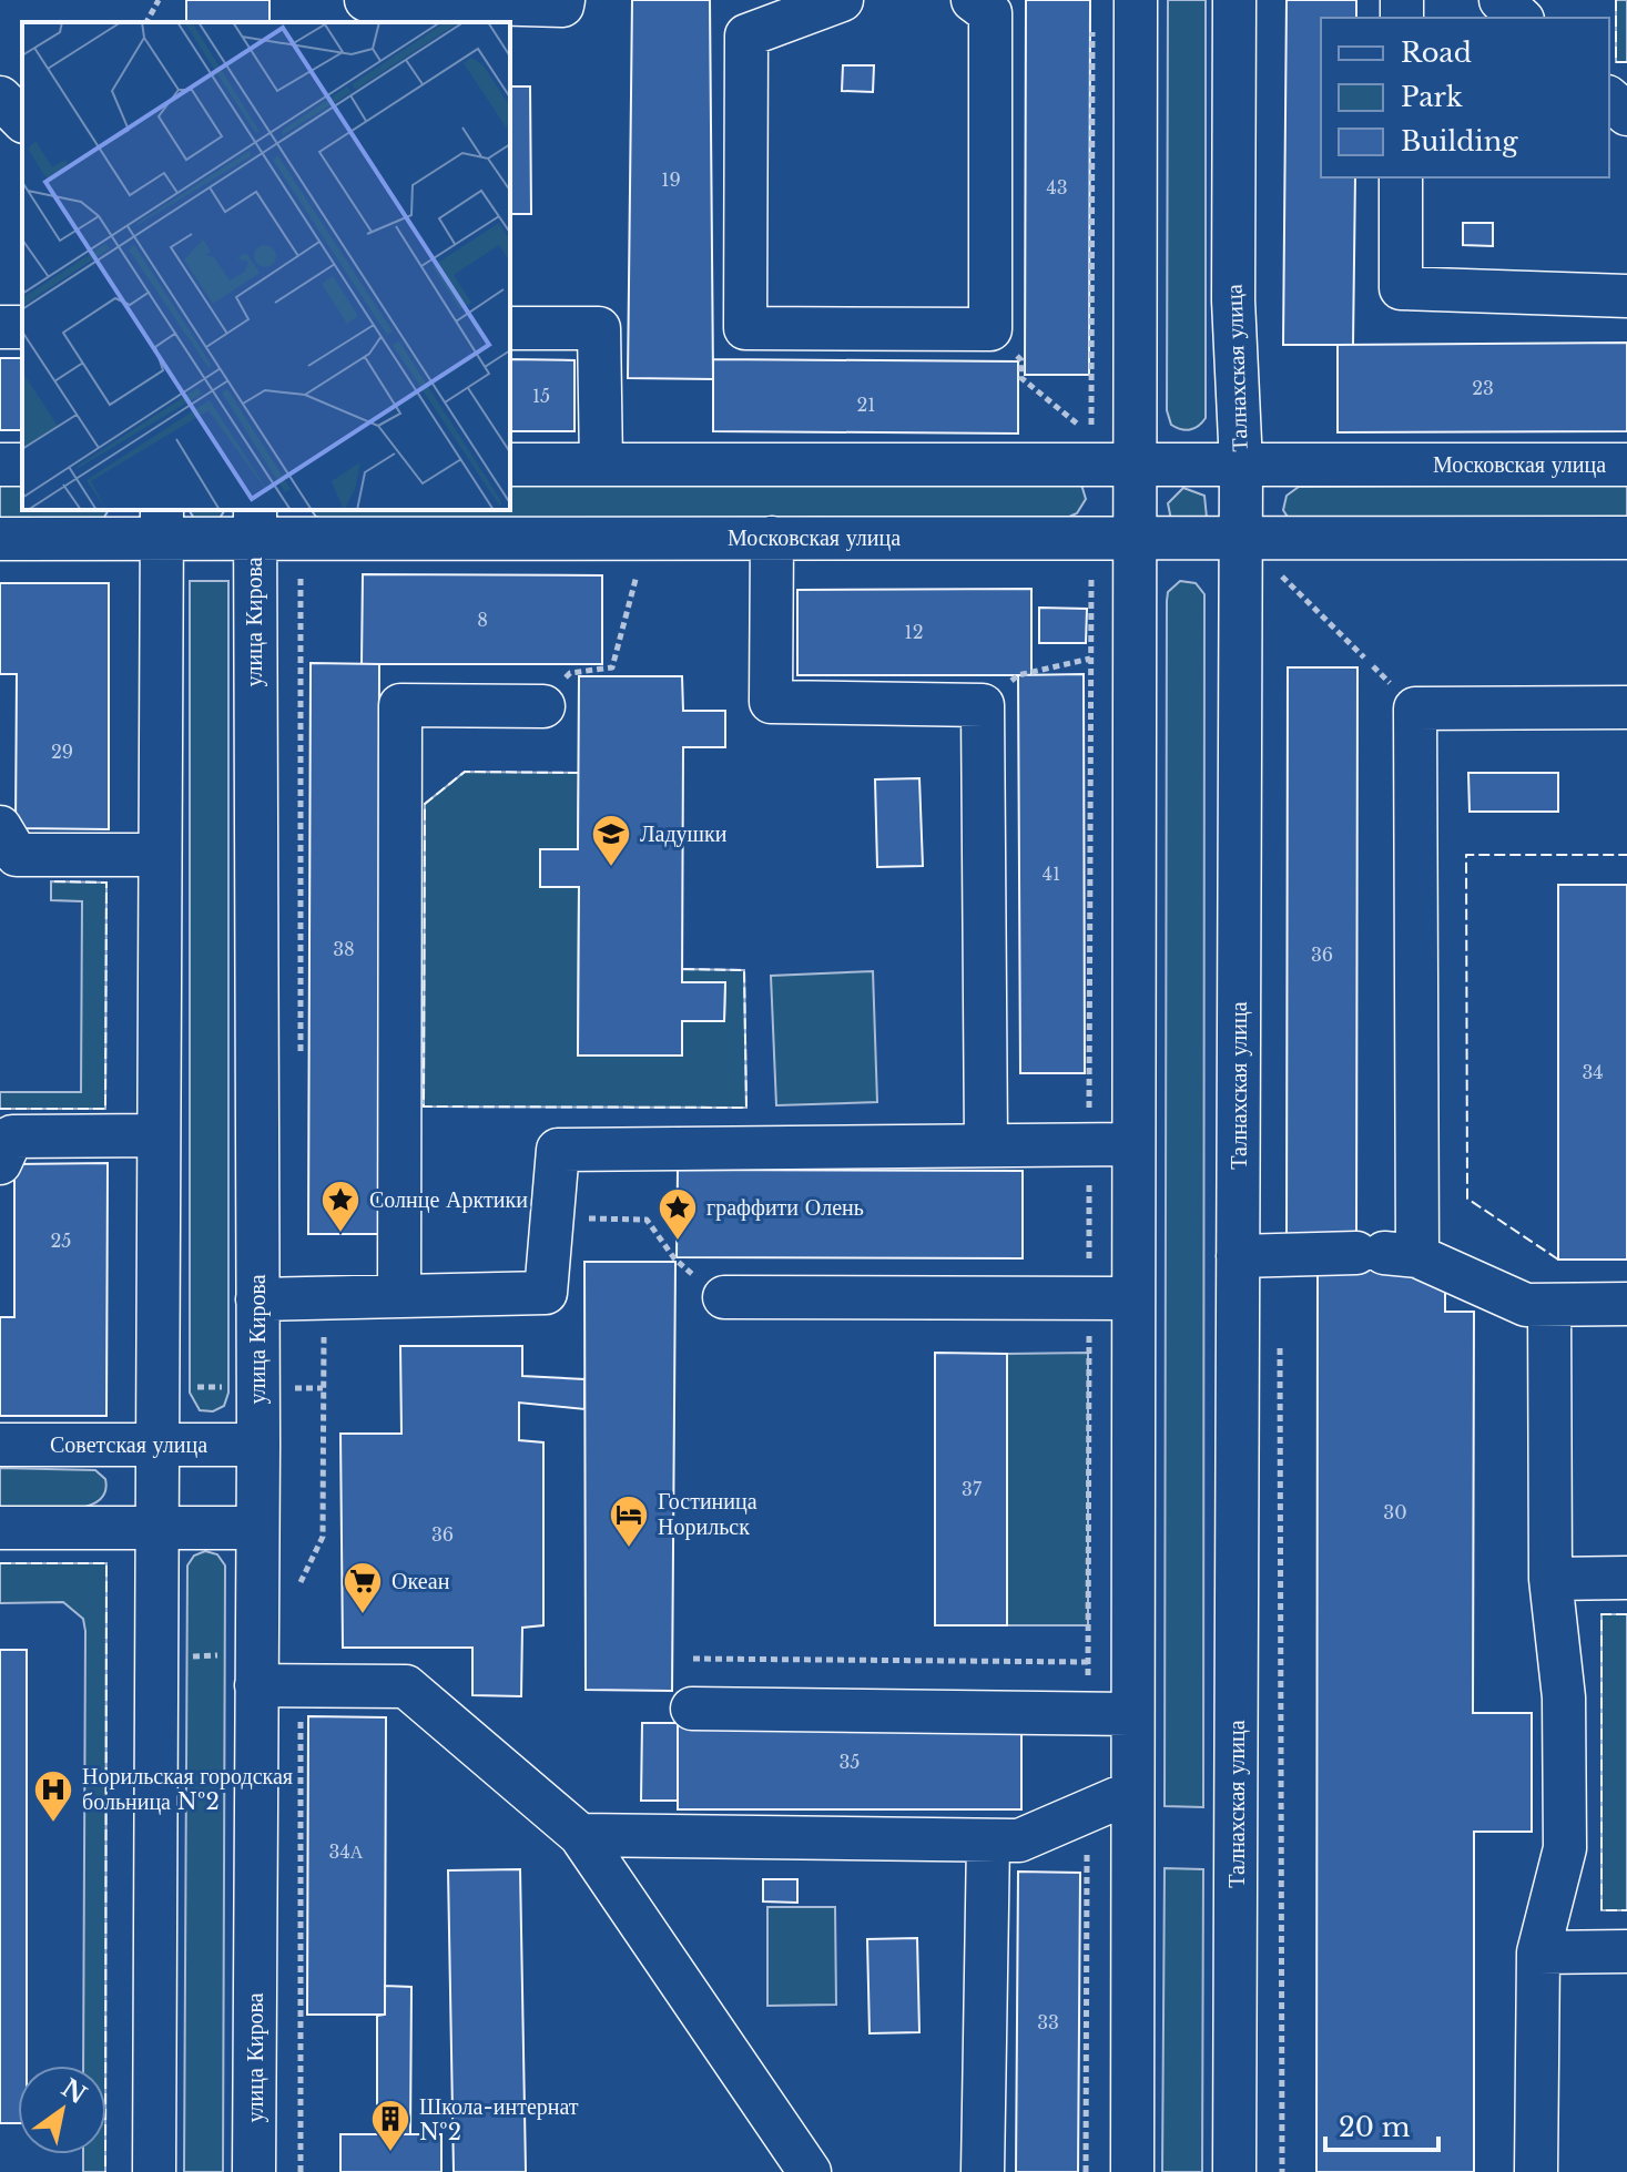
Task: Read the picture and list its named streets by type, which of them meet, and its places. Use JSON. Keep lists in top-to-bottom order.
{
  "streets": {
    "street": [
      "Талнахская улица",
      "Московская улица",
      "улица Кирова",
      "Советская улица"
    ]
  },
  "crossings": [
    ["Талнахская улица", "Московская улица"],
    ["Московская улица", "улица Кирова"],
    ["улица Кирова", "Советская улица"]
  ],
  "places": {
    "school or university": ["Ладушки"],
    "place": ["Солнце Арктики", "граффити Олень"],
    "hotel": ["Гостиница Норильск"],
    "supermarket": ["Океан"],
    "hospital": ["Норильская городская больница №2"],
    "building": ["Школа-интернат №2"]
  },
  "house_numbers": [
    "19",
    "43",
    "23",
    "15",
    "21",
    "8",
    "12",
    "29",
    "41",
    "38",
    "36",
    "34",
    "25",
    "37",
    "30",
    "36",
    "35",
    "34А",
    "33"
  ],
  "legend": ["Road", "Park", "Building"],
  "scale_bar": "20 m",
  "north": "top right"
}
